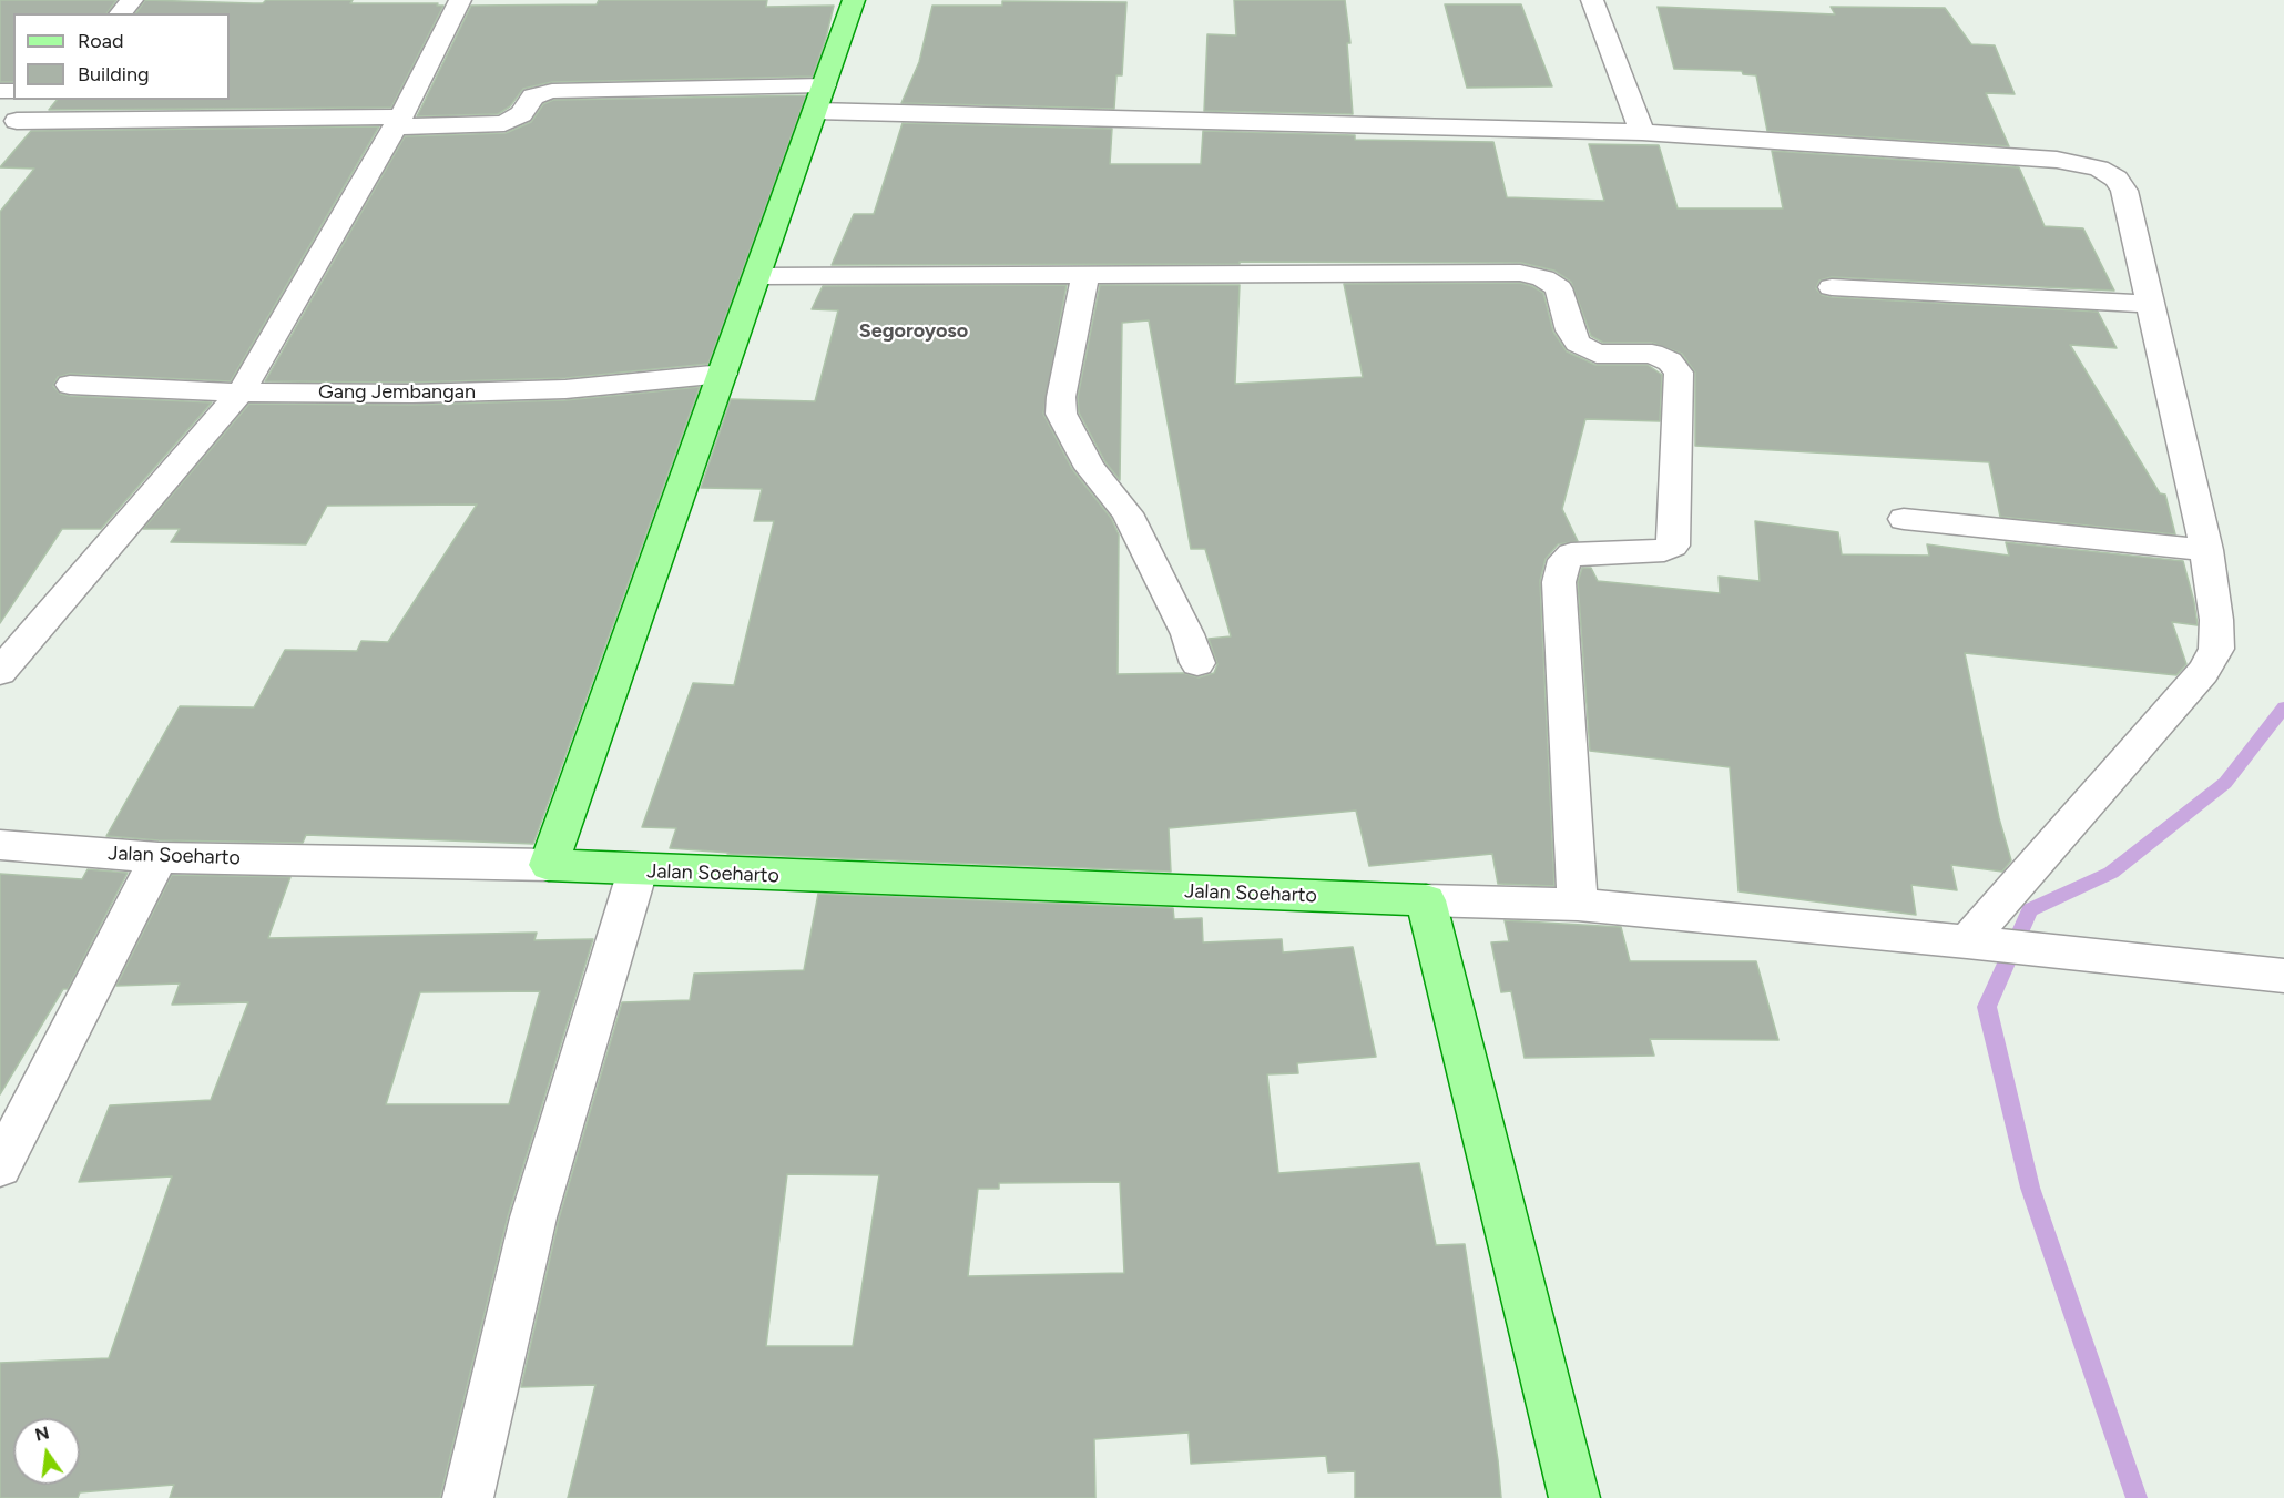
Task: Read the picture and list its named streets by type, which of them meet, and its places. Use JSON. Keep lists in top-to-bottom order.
{
  "streets": {
    "main road": ["Jalan Soeharto"],
    "street": ["Gang Jembangan"]
  },
  "districts": ["Segoroyoso"],
  "legend": ["Road", "Building"],
  "north": "top"
}
